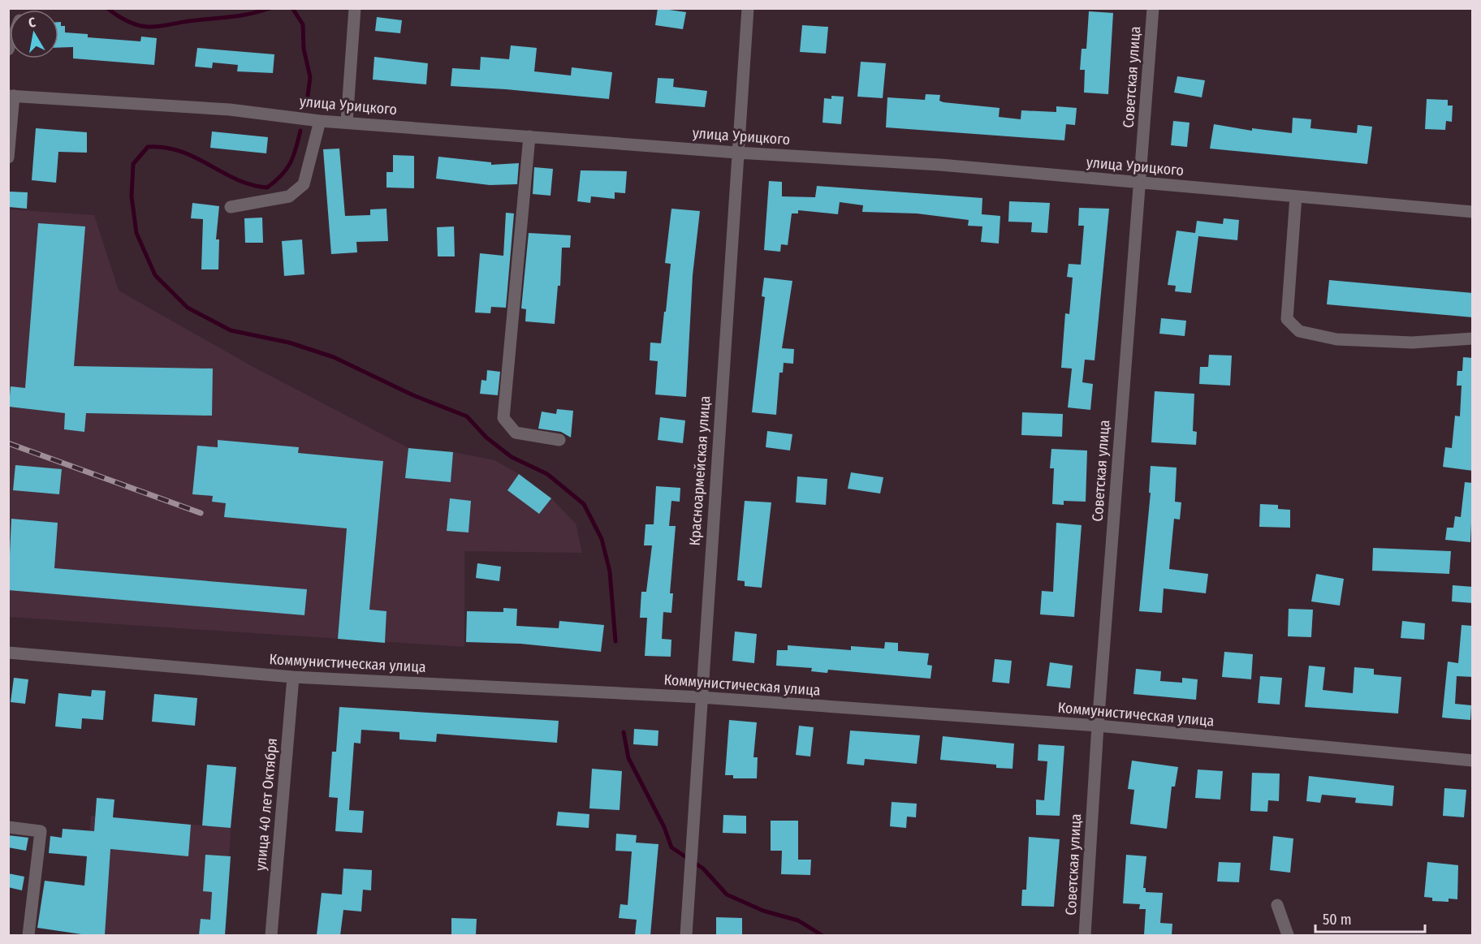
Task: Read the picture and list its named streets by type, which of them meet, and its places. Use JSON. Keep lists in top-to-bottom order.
{
  "streets": {
    "street": [
      "Советская улица",
      "улица Урицкого",
      "Красноармейская улица",
      "Коммунистическая улица",
      "улица 40 лет Октября"
    ]
  },
  "crossings": [
    ["Советская улица", "улица Урицкого"],
    ["Советская улица", "Коммунистическая улица"],
    ["улица Урицкого", "Красноармейская улица"],
    ["Красноармейская улица", "Коммунистическая улица"],
    ["Коммунистическая улица", "улица 40 лет Октября"]
  ],
  "scale_bar": "50 m",
  "north": "top"
}
